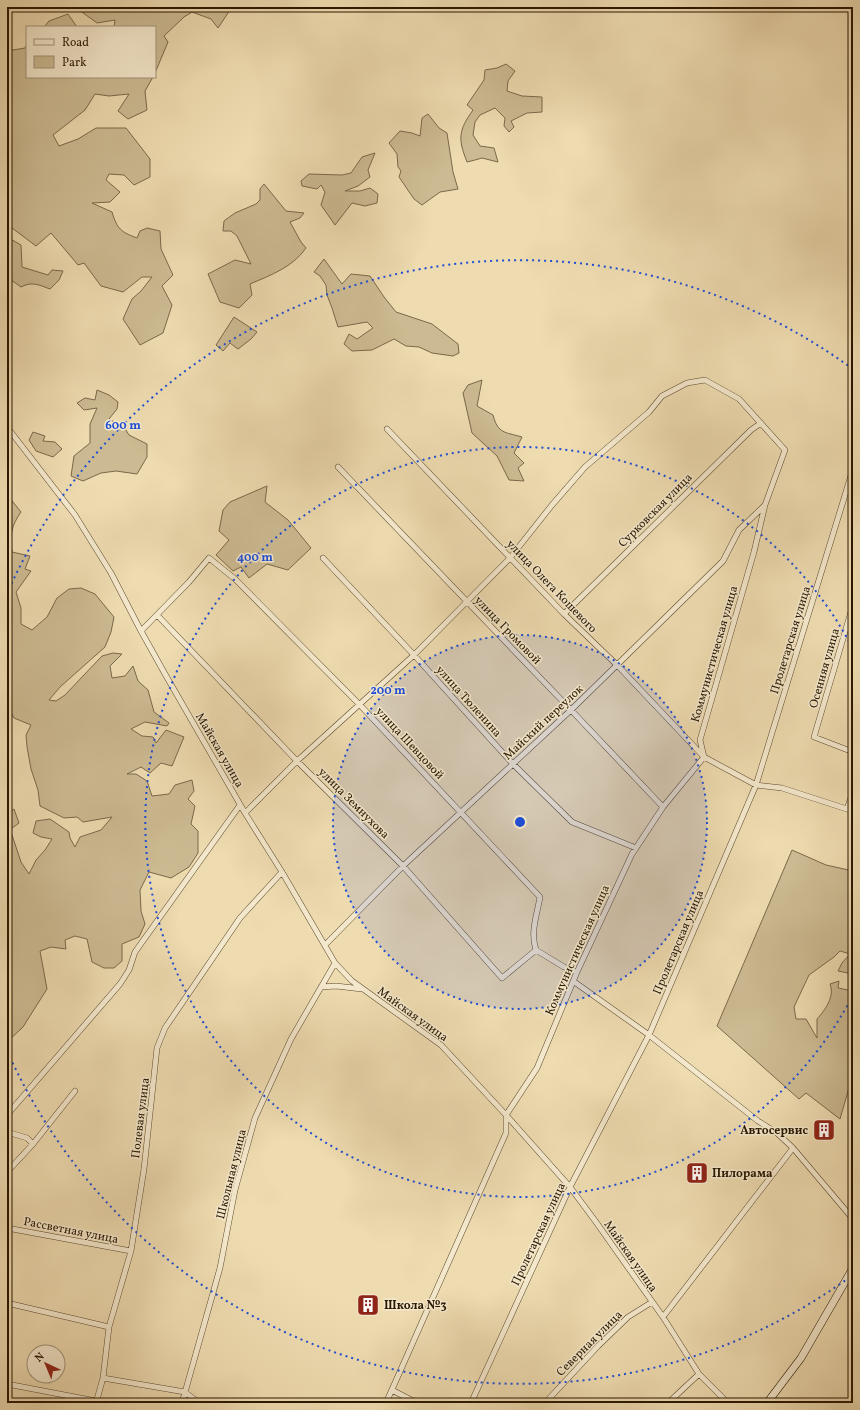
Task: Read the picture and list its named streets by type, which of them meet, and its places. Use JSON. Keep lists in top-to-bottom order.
{
  "streets": {
    "street": [
      "Сурковская улица",
      "улица Олега Кошевого",
      "улица Громовой",
      "Пролетарская улица",
      "Коммунистическая улица",
      "Осенняя улица",
      "улица Тюленина",
      "Майский переулок",
      "улица Шевцовой",
      "Майская улица",
      "улица Земнухова",
      "Полевая улица",
      "Школьная улица",
      "Рассветная улица",
      "Северная улица"
    ]
  },
  "crossings": [
    ["Сурковская улица", "улица Олега Кошевого"],
    ["Сурковская улица", "Коммунистическая улица"],
    ["улица Олега Кошевого", "Пролетарская улица"],
    ["улица Олега Кошевого", "Коммунистическая улица"],
    ["улица Олега Кошевого", "Майский переулок"],
    ["улица Громовой", "Коммунистическая улица"],
    ["улица Громовой", "Майский переулок"],
    ["Пролетарская улица", "Майская улица"],
    ["Коммунистическая улица", "улица Тюленина"],
    ["Коммунистическая улица", "Майский переулок"],
    ["Коммунистическая улица", "Майская улица"],
    ["улица Тюленина", "Майский переулок"],
    ["Майский переулок", "улица Шевцовой"],
    ["Майский переулок", "Майская улица"],
    ["Майский переулок", "улица Земнухова"],
    ["улица Шевцовой", "улица Земнухова"],
    ["Майская улица", "Полевая улица"],
    ["Майская улица", "Школьная улица"],
    ["Майская улица", "Северная улица"],
    ["Полевая улица", "Рассветная улица"]
  ],
  "places": {
    "building": ["Автосервис", "Пилорама", "Школа №3"]
  },
  "legend": ["Road", "Park"],
  "north": "top left",
  "rings": ["600 m", "400 m", "200 m"]
}
